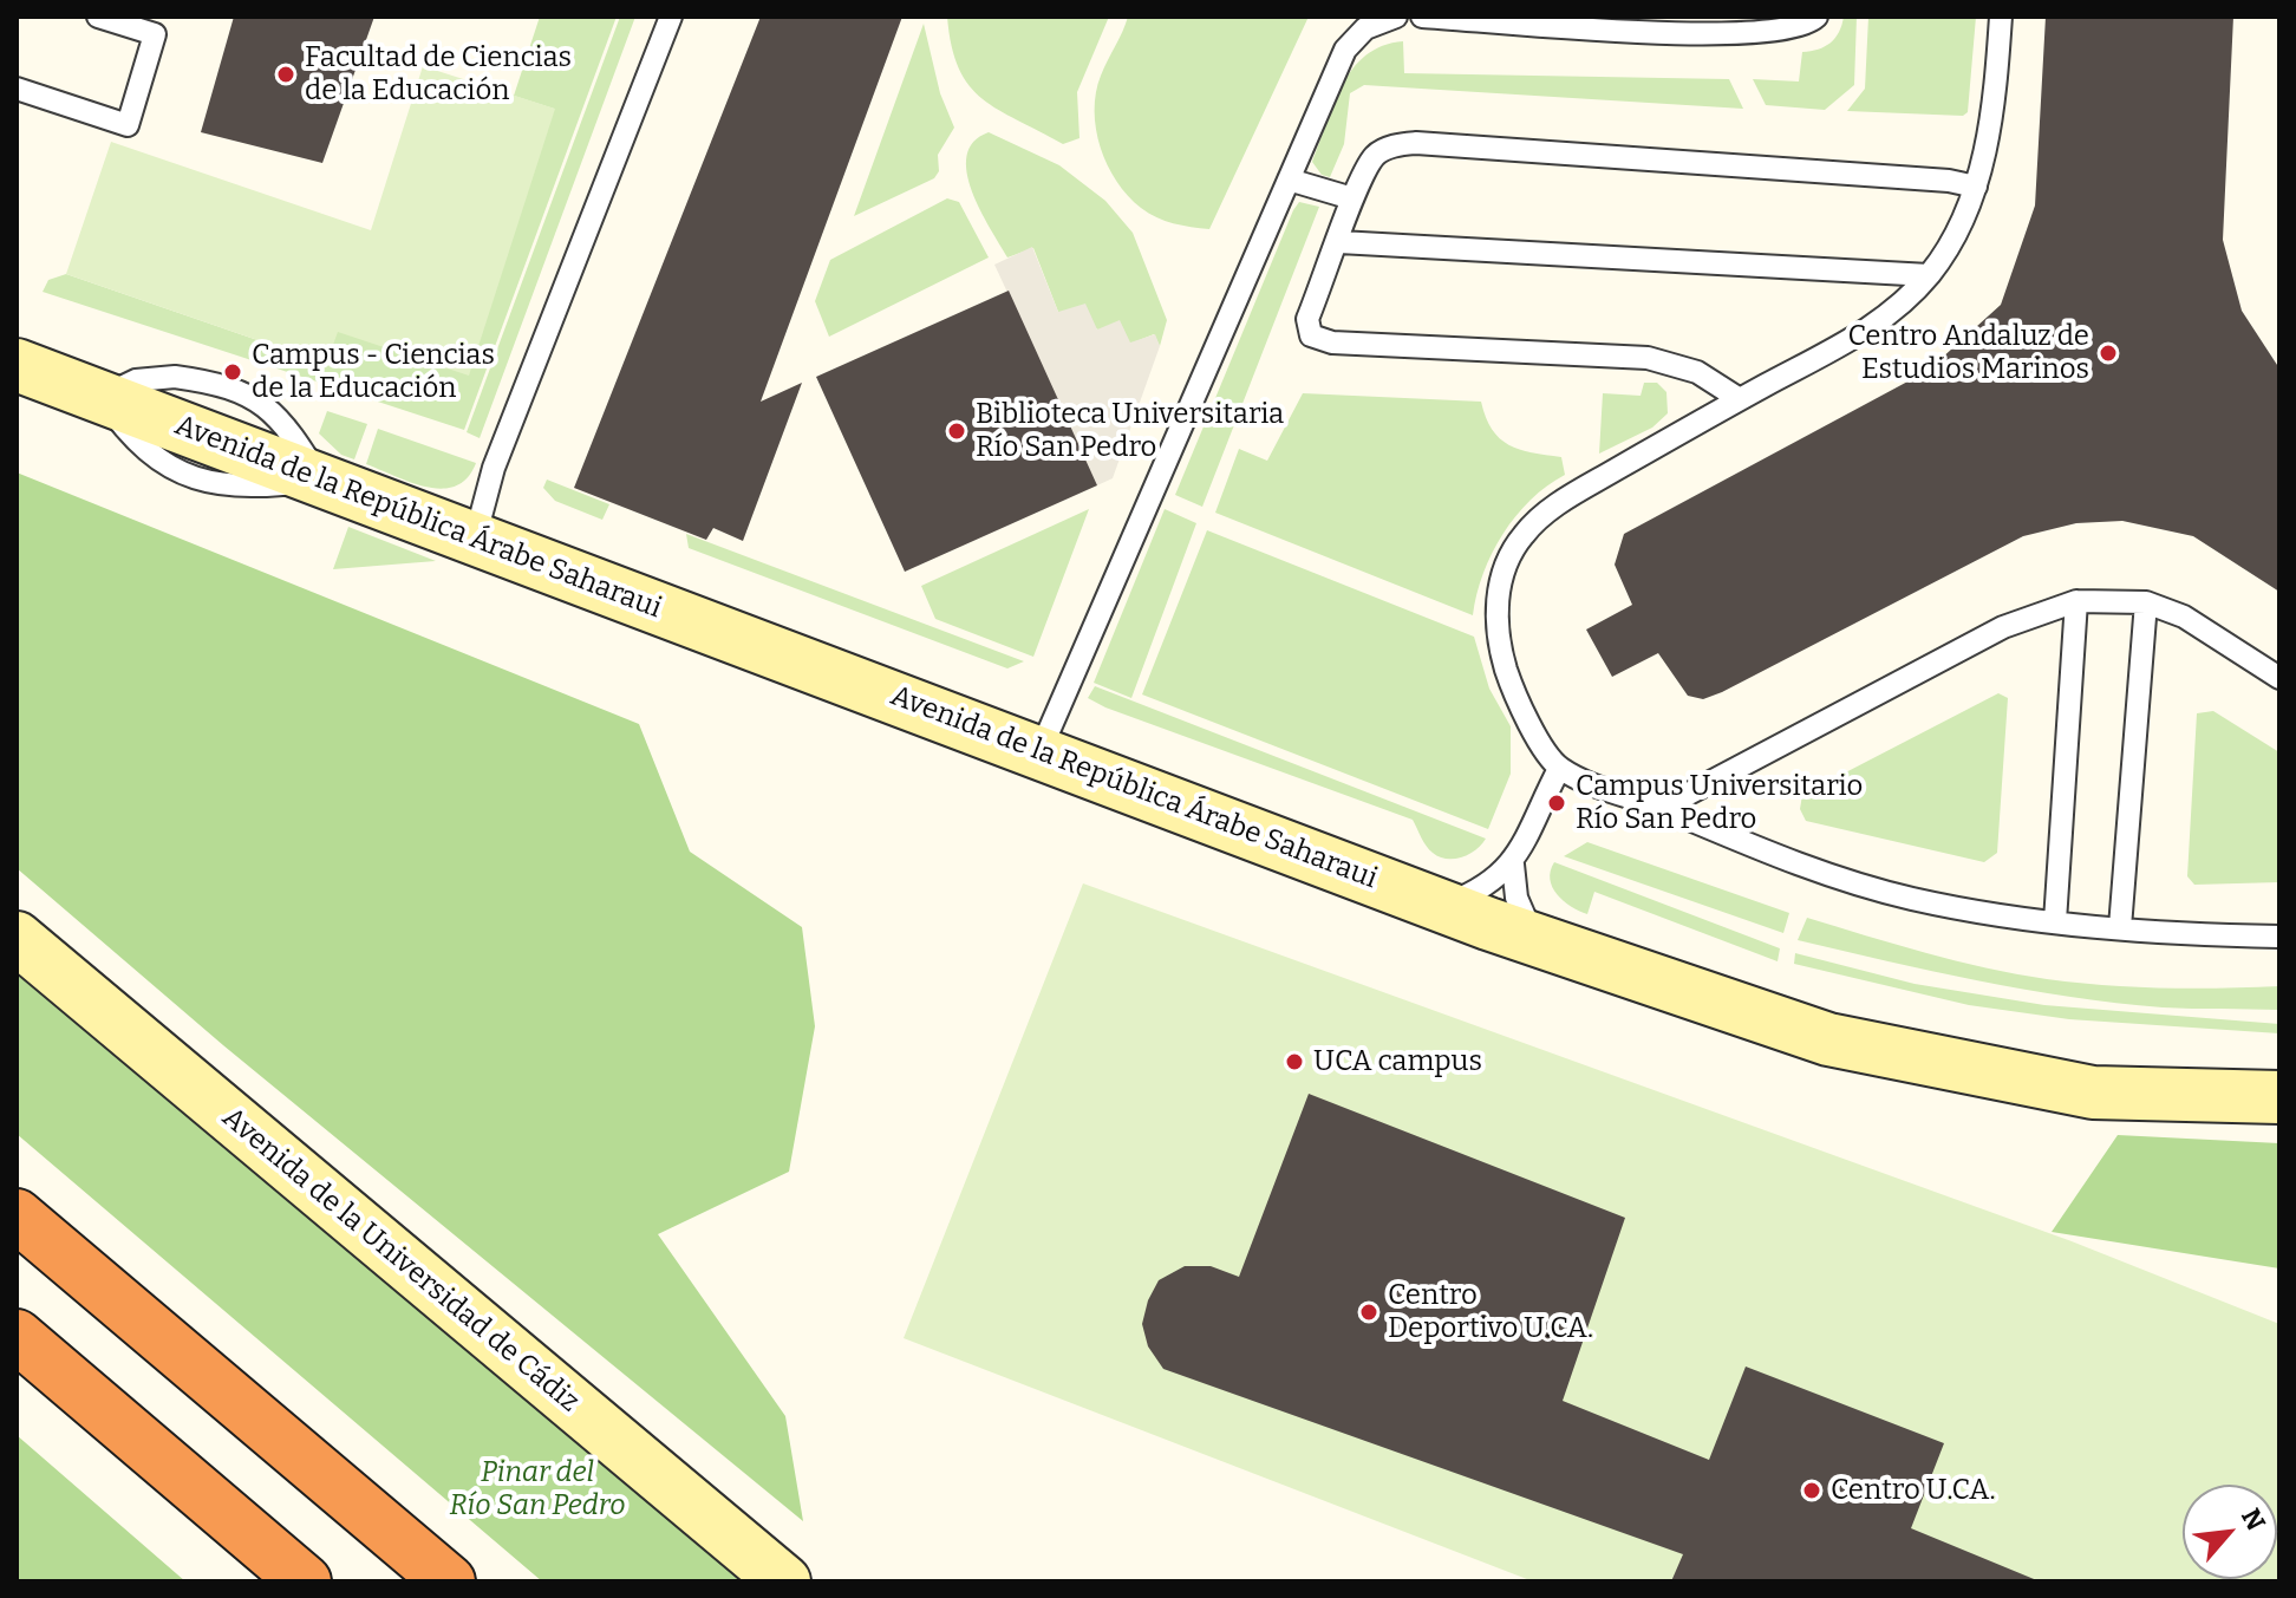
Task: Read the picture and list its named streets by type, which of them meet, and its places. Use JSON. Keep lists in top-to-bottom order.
{
  "streets": {
    "street": ["Avenida de la República Árabe Saharaui", "Avenida de la Universidad de Cádiz"]
  },
  "parks": ["Pinar del Río San Pedro"],
  "places": [
    "Facultad de Ciencias de la Educación",
    "Centro Andaluz de Estudios Marinos",
    "Campus - Ciencias de la Educación",
    "Biblioteca Universitaria Río San Pedro",
    "Campus Universitario Río San Pedro",
    "UCA campus",
    "Centro Deportivo U.CA.",
    "Centro U.CA."
  ],
  "north": "top right"
}
